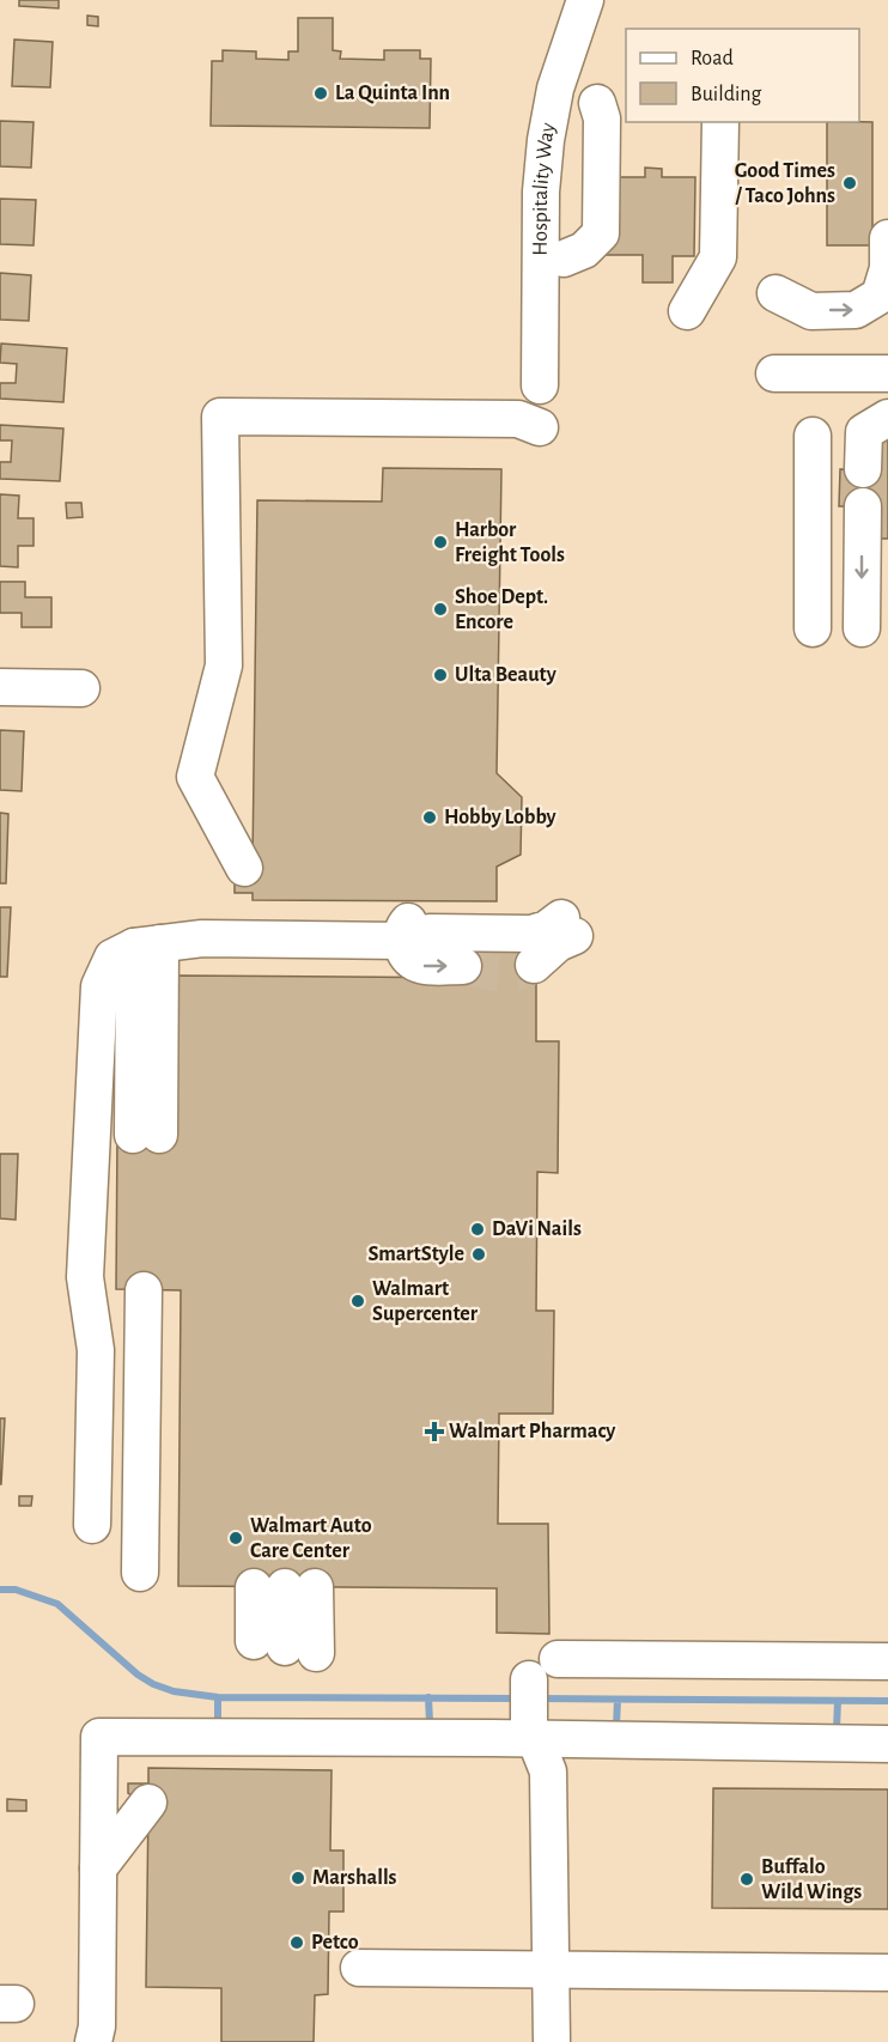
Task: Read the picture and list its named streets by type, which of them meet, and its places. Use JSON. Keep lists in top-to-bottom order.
{
  "streets": {
    "street": ["Hospitality Way"]
  },
  "places": {
    "other": [
      "La Quinta Inn",
      "Good Times / Taco Johns",
      "Harbor Freight Tools",
      "Shoe Dept. Encore",
      "Ulta Beauty",
      "Hobby Lobby",
      "DaVi Nails",
      "SmartStyle",
      "Walmart Supercenter",
      "Walmart Auto Care Center",
      "Marshalls",
      "Buffalo Wild Wings",
      "Petco"
    ],
    "health": ["Walmart Pharmacy"]
  },
  "legend": ["Road", "Building"]
}
